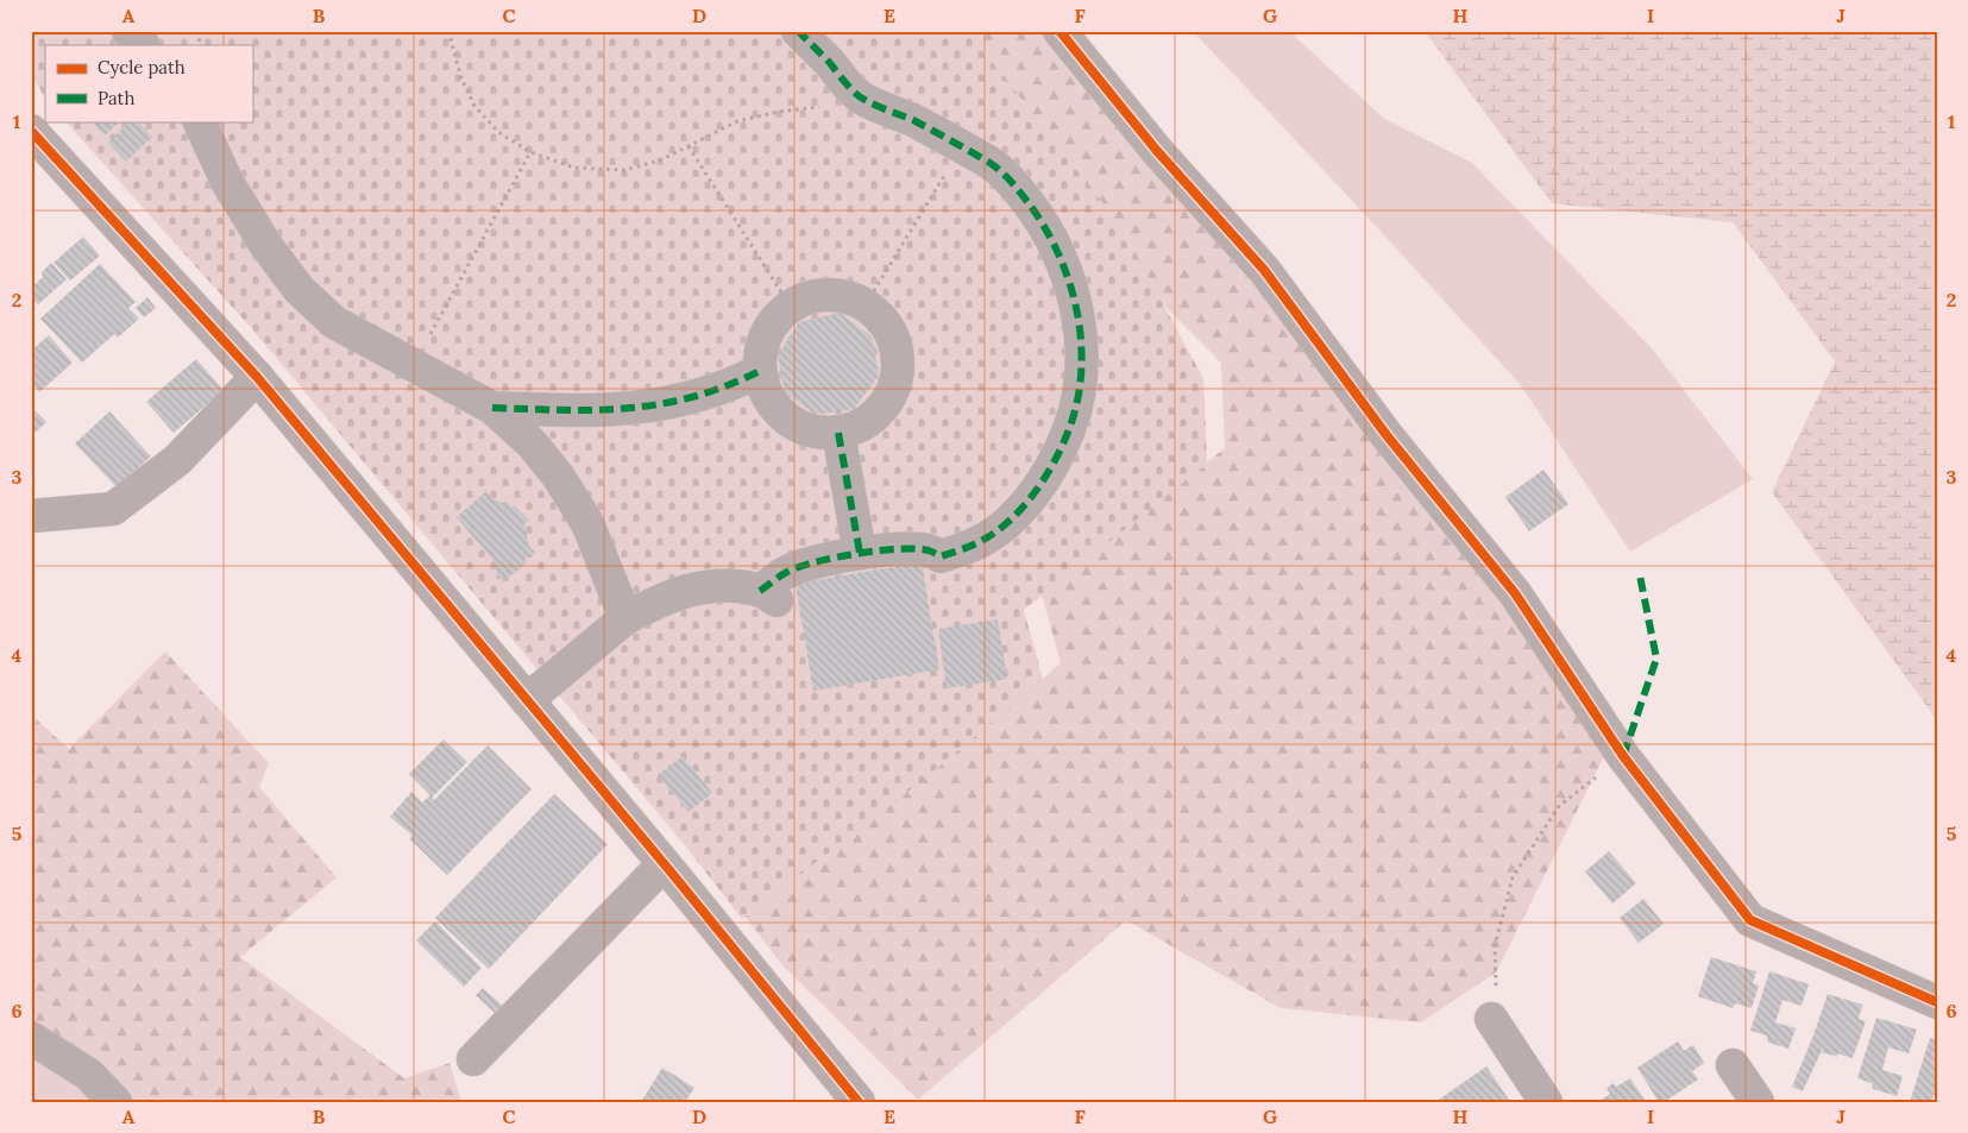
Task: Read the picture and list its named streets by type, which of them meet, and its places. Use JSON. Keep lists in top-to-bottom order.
{
  "legend": ["Cycle path", "Path"],
  "grid": {
    "columns": [
      "A",
      "B",
      "C",
      "D",
      "E",
      "F",
      "G",
      "H",
      "I",
      "J"
    ],
    "rows": [
      "1",
      "2",
      "3",
      "4",
      "5",
      "6"
    ]
  }
}
